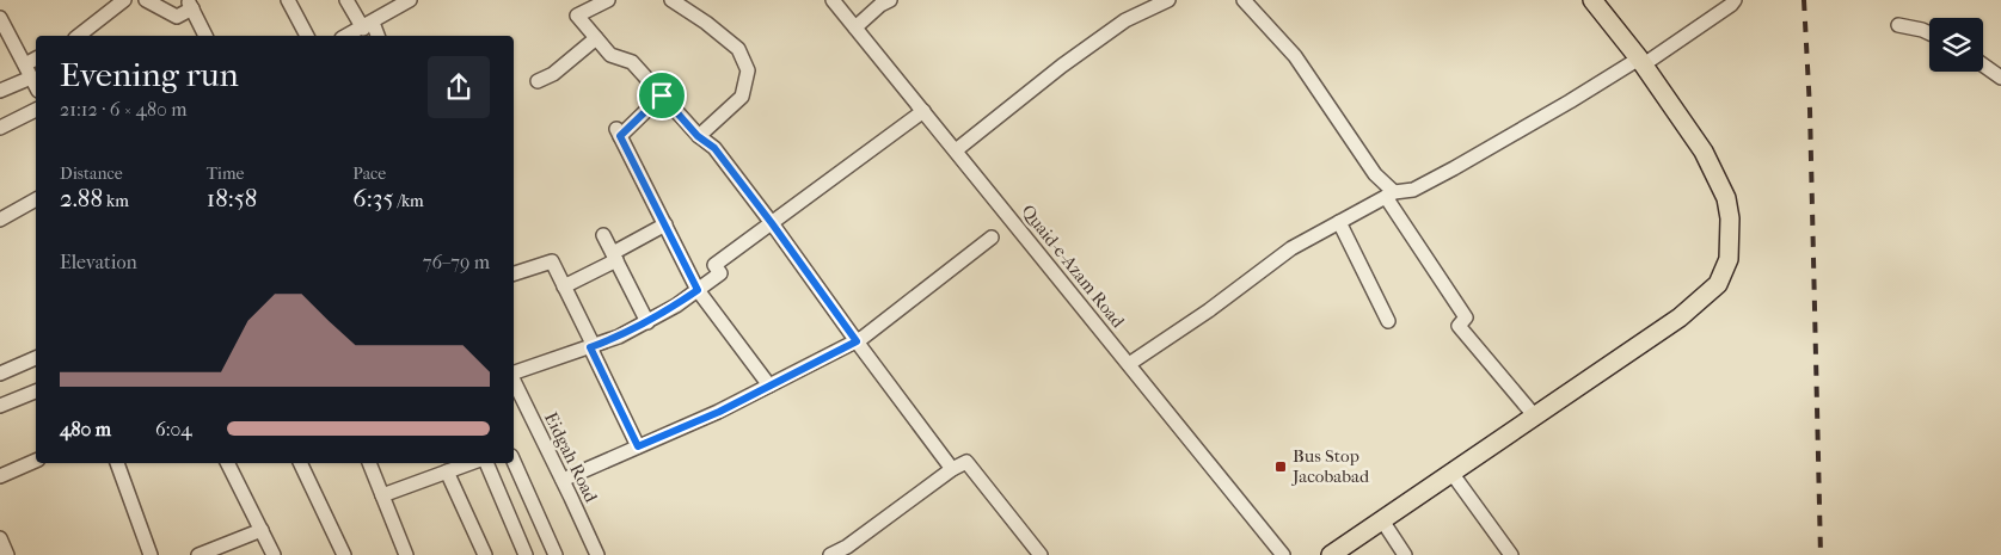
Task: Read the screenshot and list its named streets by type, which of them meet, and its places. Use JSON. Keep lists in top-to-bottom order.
{
  "streets": {
    "street": ["Quaid-e-Azam Road", "Eidgah Road"]
  },
  "places": {
    "transit": ["Bus Stop Jacobabad"]
  },
  "page": {
    "heading": ["Evening run", "21:12 · 6 × 480 m"],
    "stats": [
      ["Distance", "2.88 km"],
      ["Time", "18:58"],
      ["Pace", "6:35 /km"]
    ],
    "chart": ["Elevation", "76–79 m"],
    "list": [
      {
        "name": "480 m",
        "note": "6:04"
      }
    ]
  }
}
